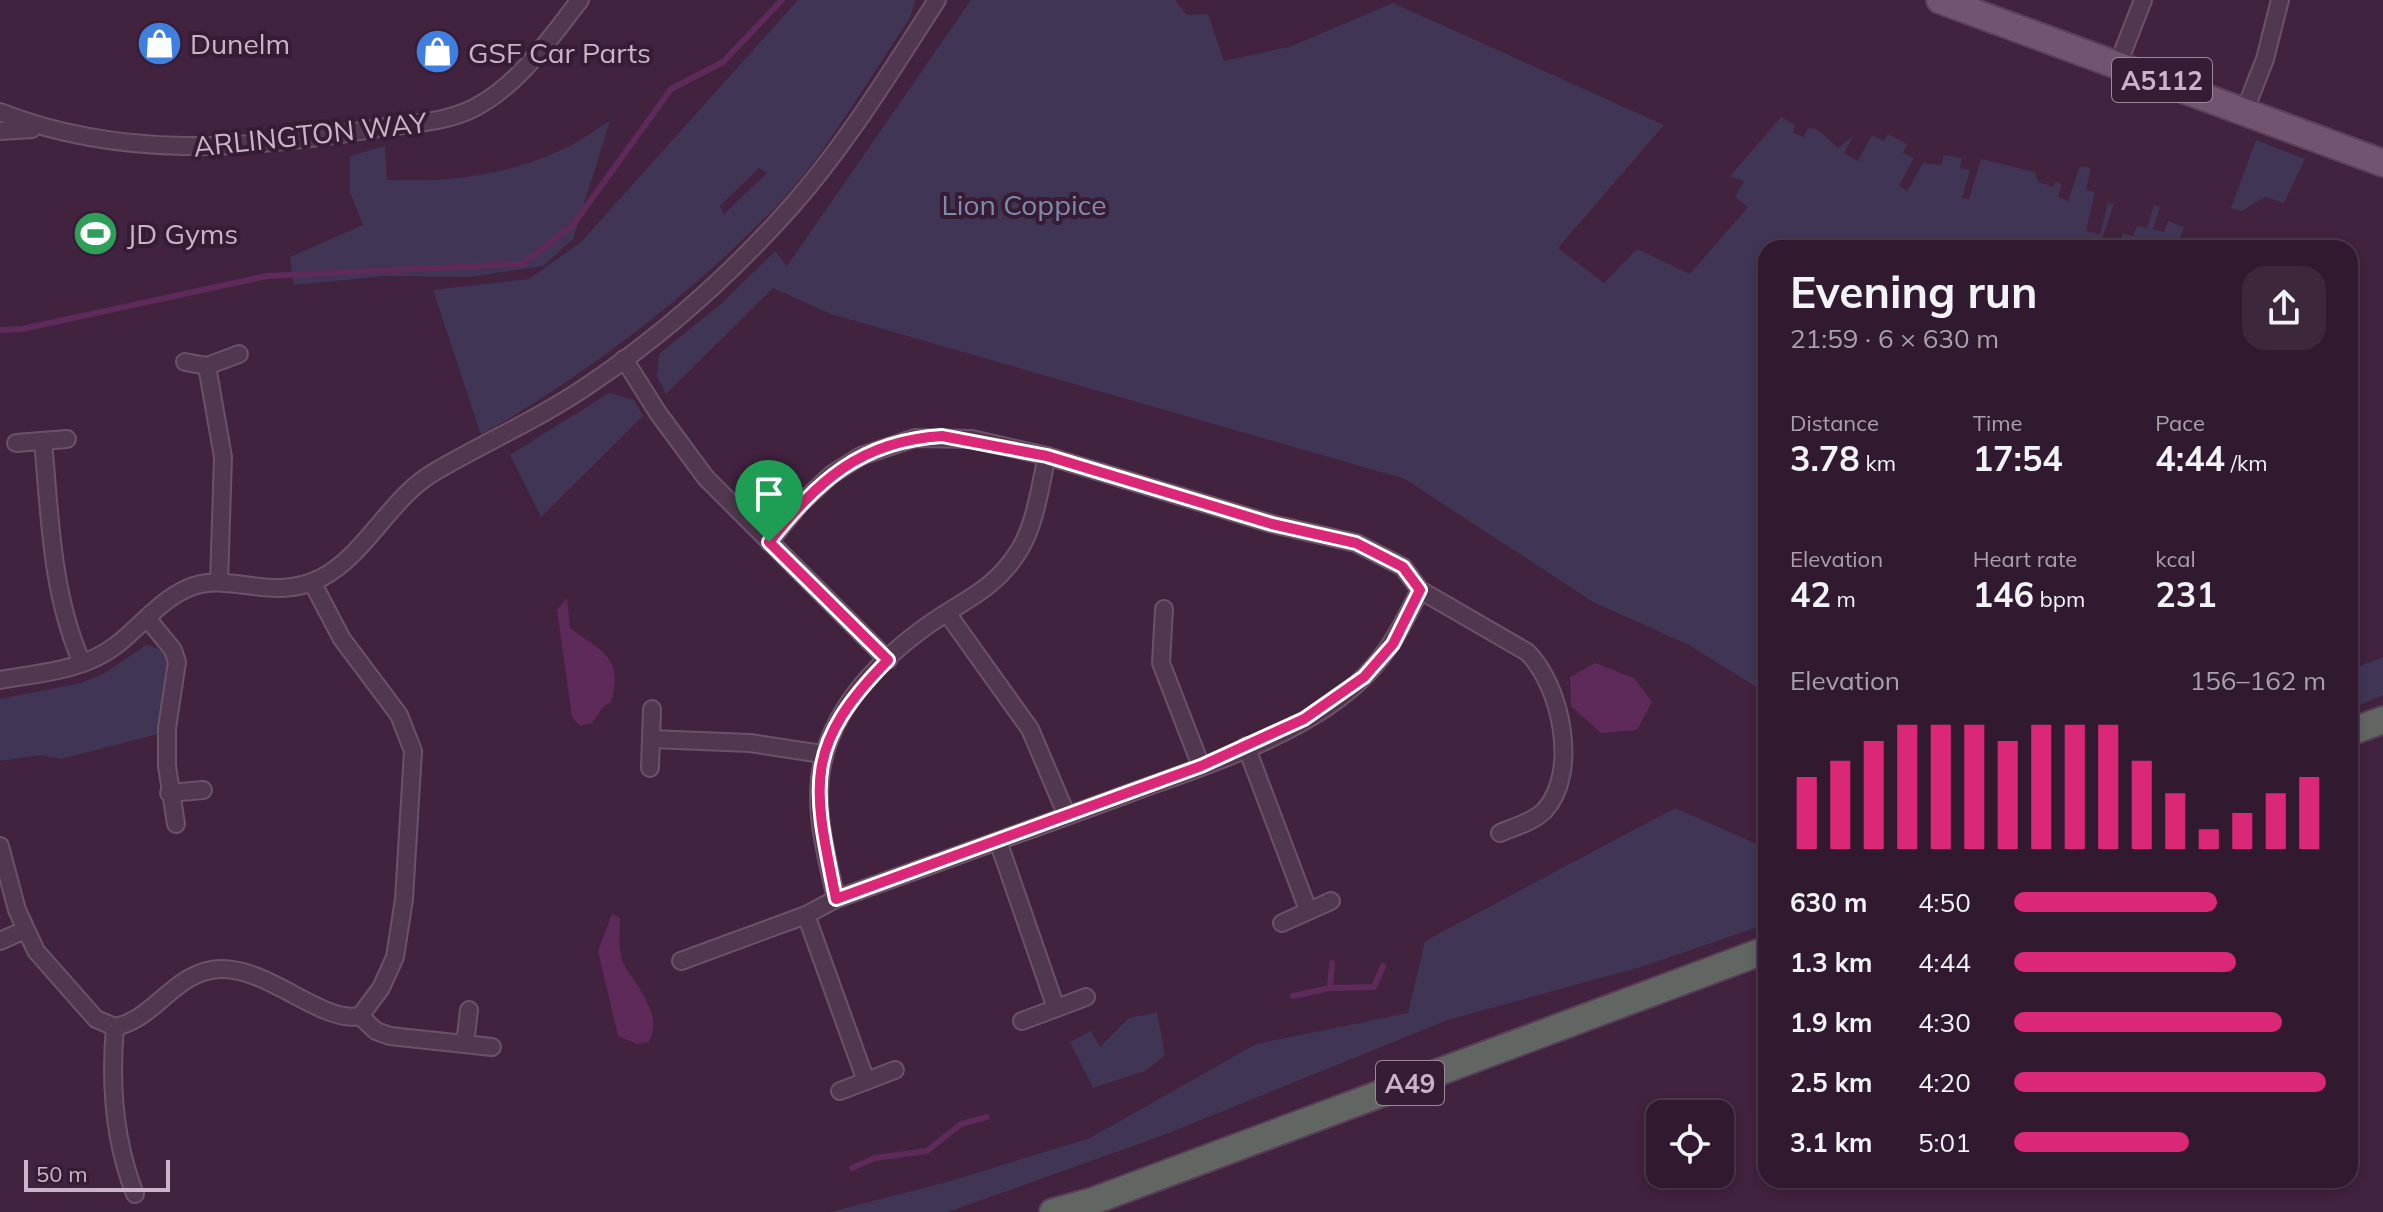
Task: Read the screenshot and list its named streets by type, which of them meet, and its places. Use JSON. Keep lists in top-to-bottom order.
{
  "streets": {
    "highway": ["A49"],
    "main road": ["A5112"],
    "street": ["ARLINGTON WAY"]
  },
  "parks": ["Lion Coppice"],
  "places": {
    "shop": ["Dunelm", "GSF Car Parts"],
    "sports": ["JD Gyms"]
  },
  "scale_bar": "50 m",
  "page": {
    "heading": ["Evening run", "21:59 · 6 × 630 m"],
    "stats": [
      ["Distance", "3.78 km"],
      ["Time", "17:54"],
      ["Pace", "4:44 /km"],
      ["Elevation", "42 m"],
      ["Heart rate", "146 bpm"],
      ["kcal", "231"]
    ],
    "chart": ["Elevation", "156–162 m"],
    "list": [
      {
        "name": "630 m",
        "note": "4:50"
      },
      {
        "name": "1.3 km",
        "note": "4:44"
      },
      {
        "name": "1.9 km",
        "note": "4:30"
      },
      {
        "name": "2.5 km",
        "note": "4:20"
      },
      {
        "name": "3.1 km",
        "note": "5:01"
      }
    ],
    "scale": "50 m"
  }
}
